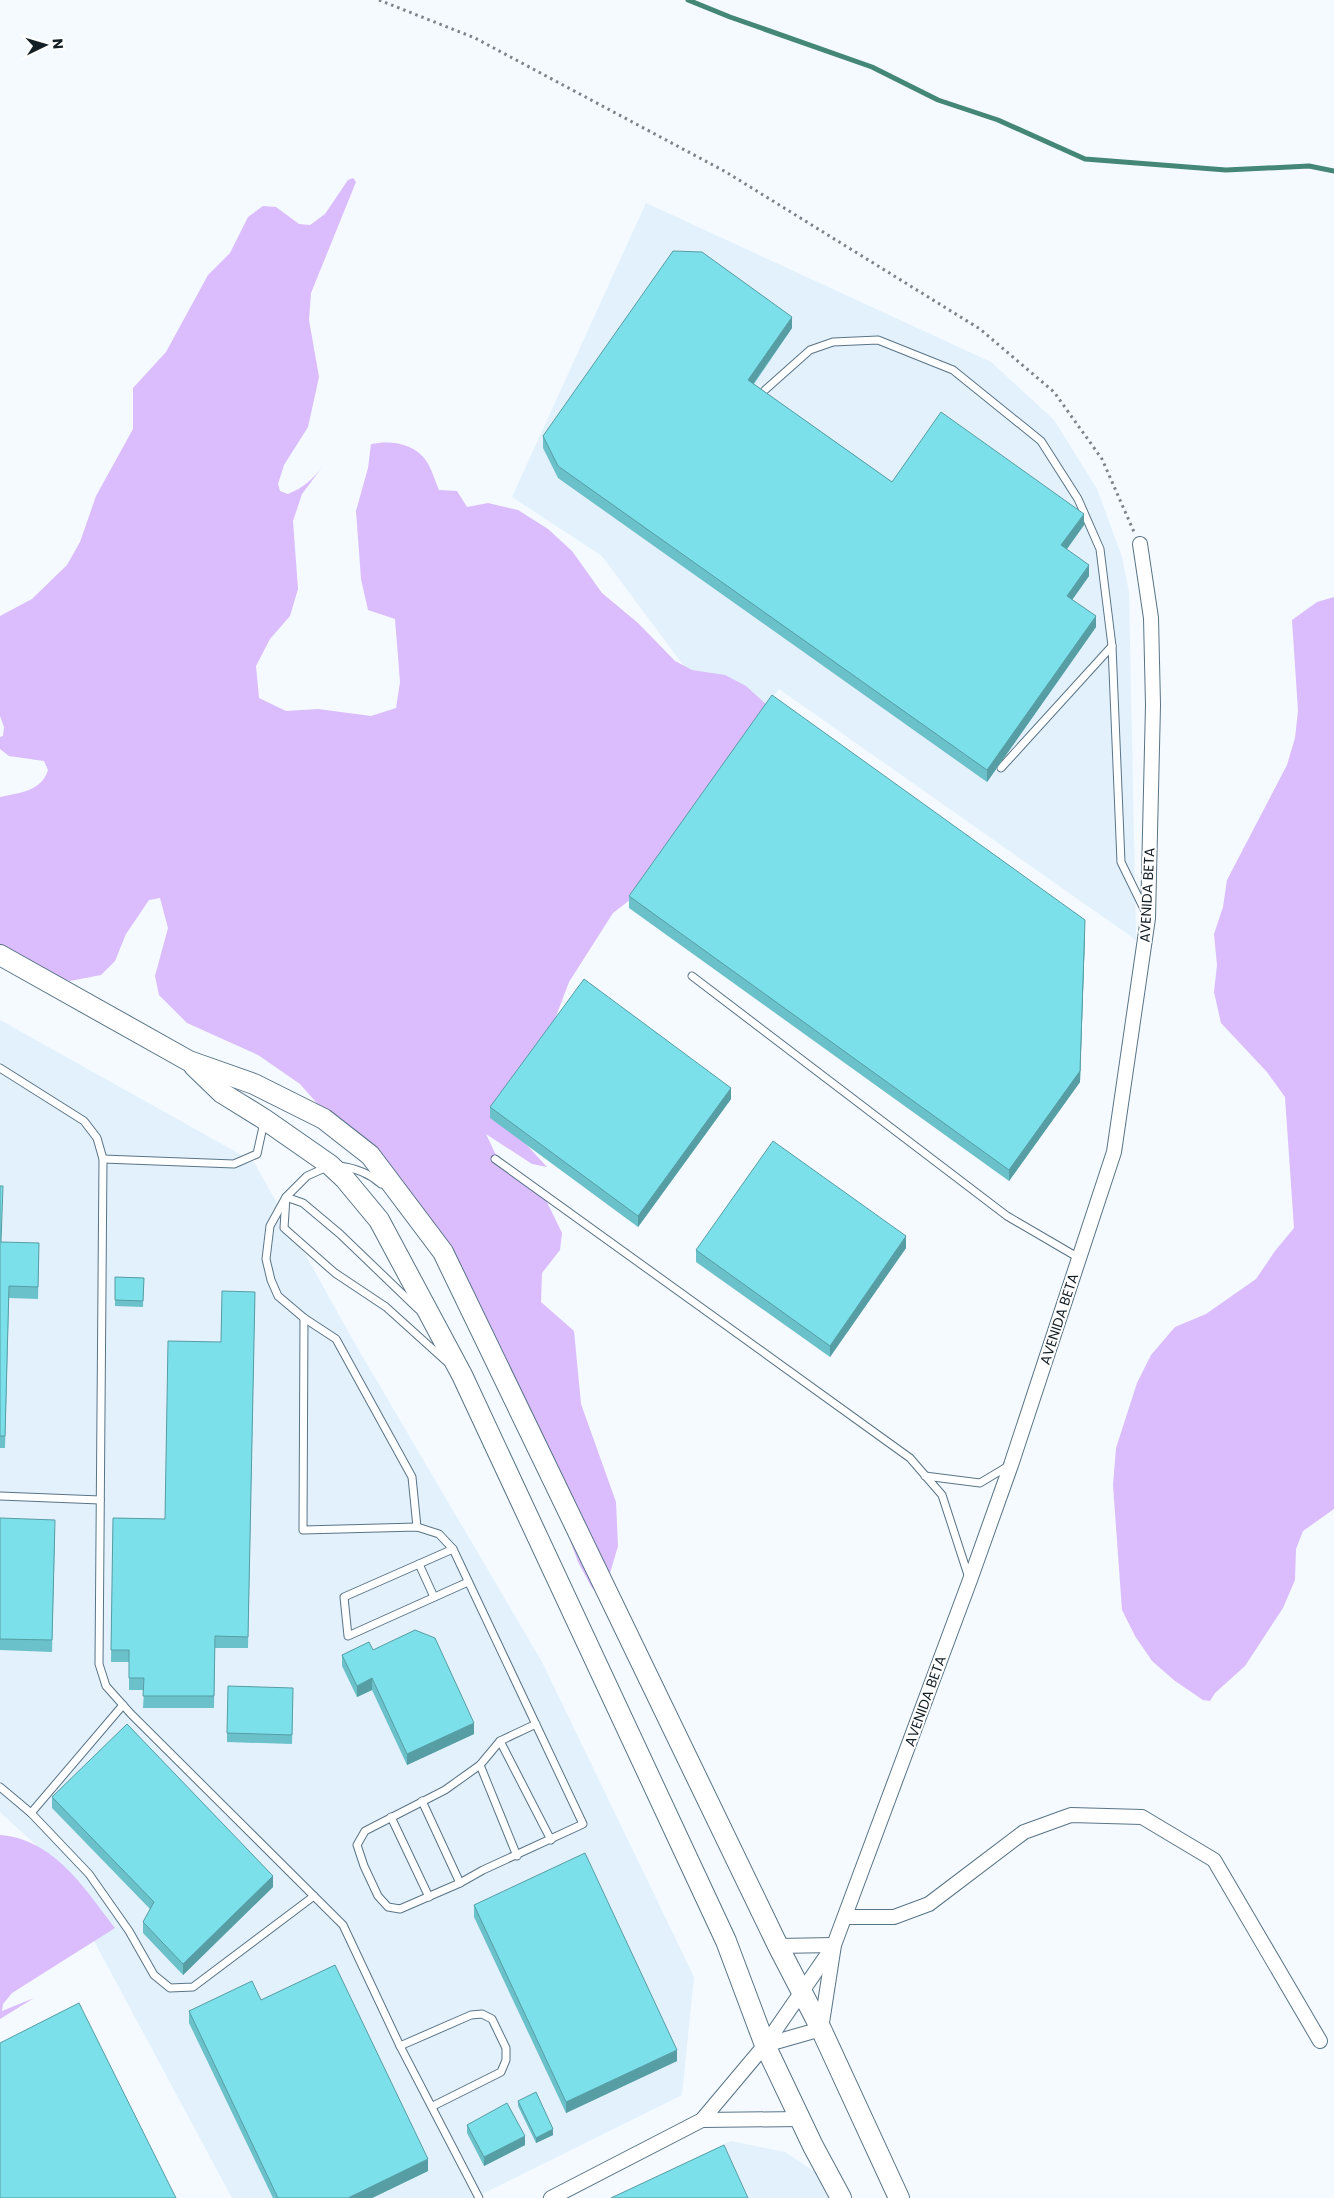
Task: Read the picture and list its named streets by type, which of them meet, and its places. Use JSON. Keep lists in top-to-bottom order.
{
  "streets": {
    "street": ["AVENIDA BETA"]
  },
  "north": "right"
}
